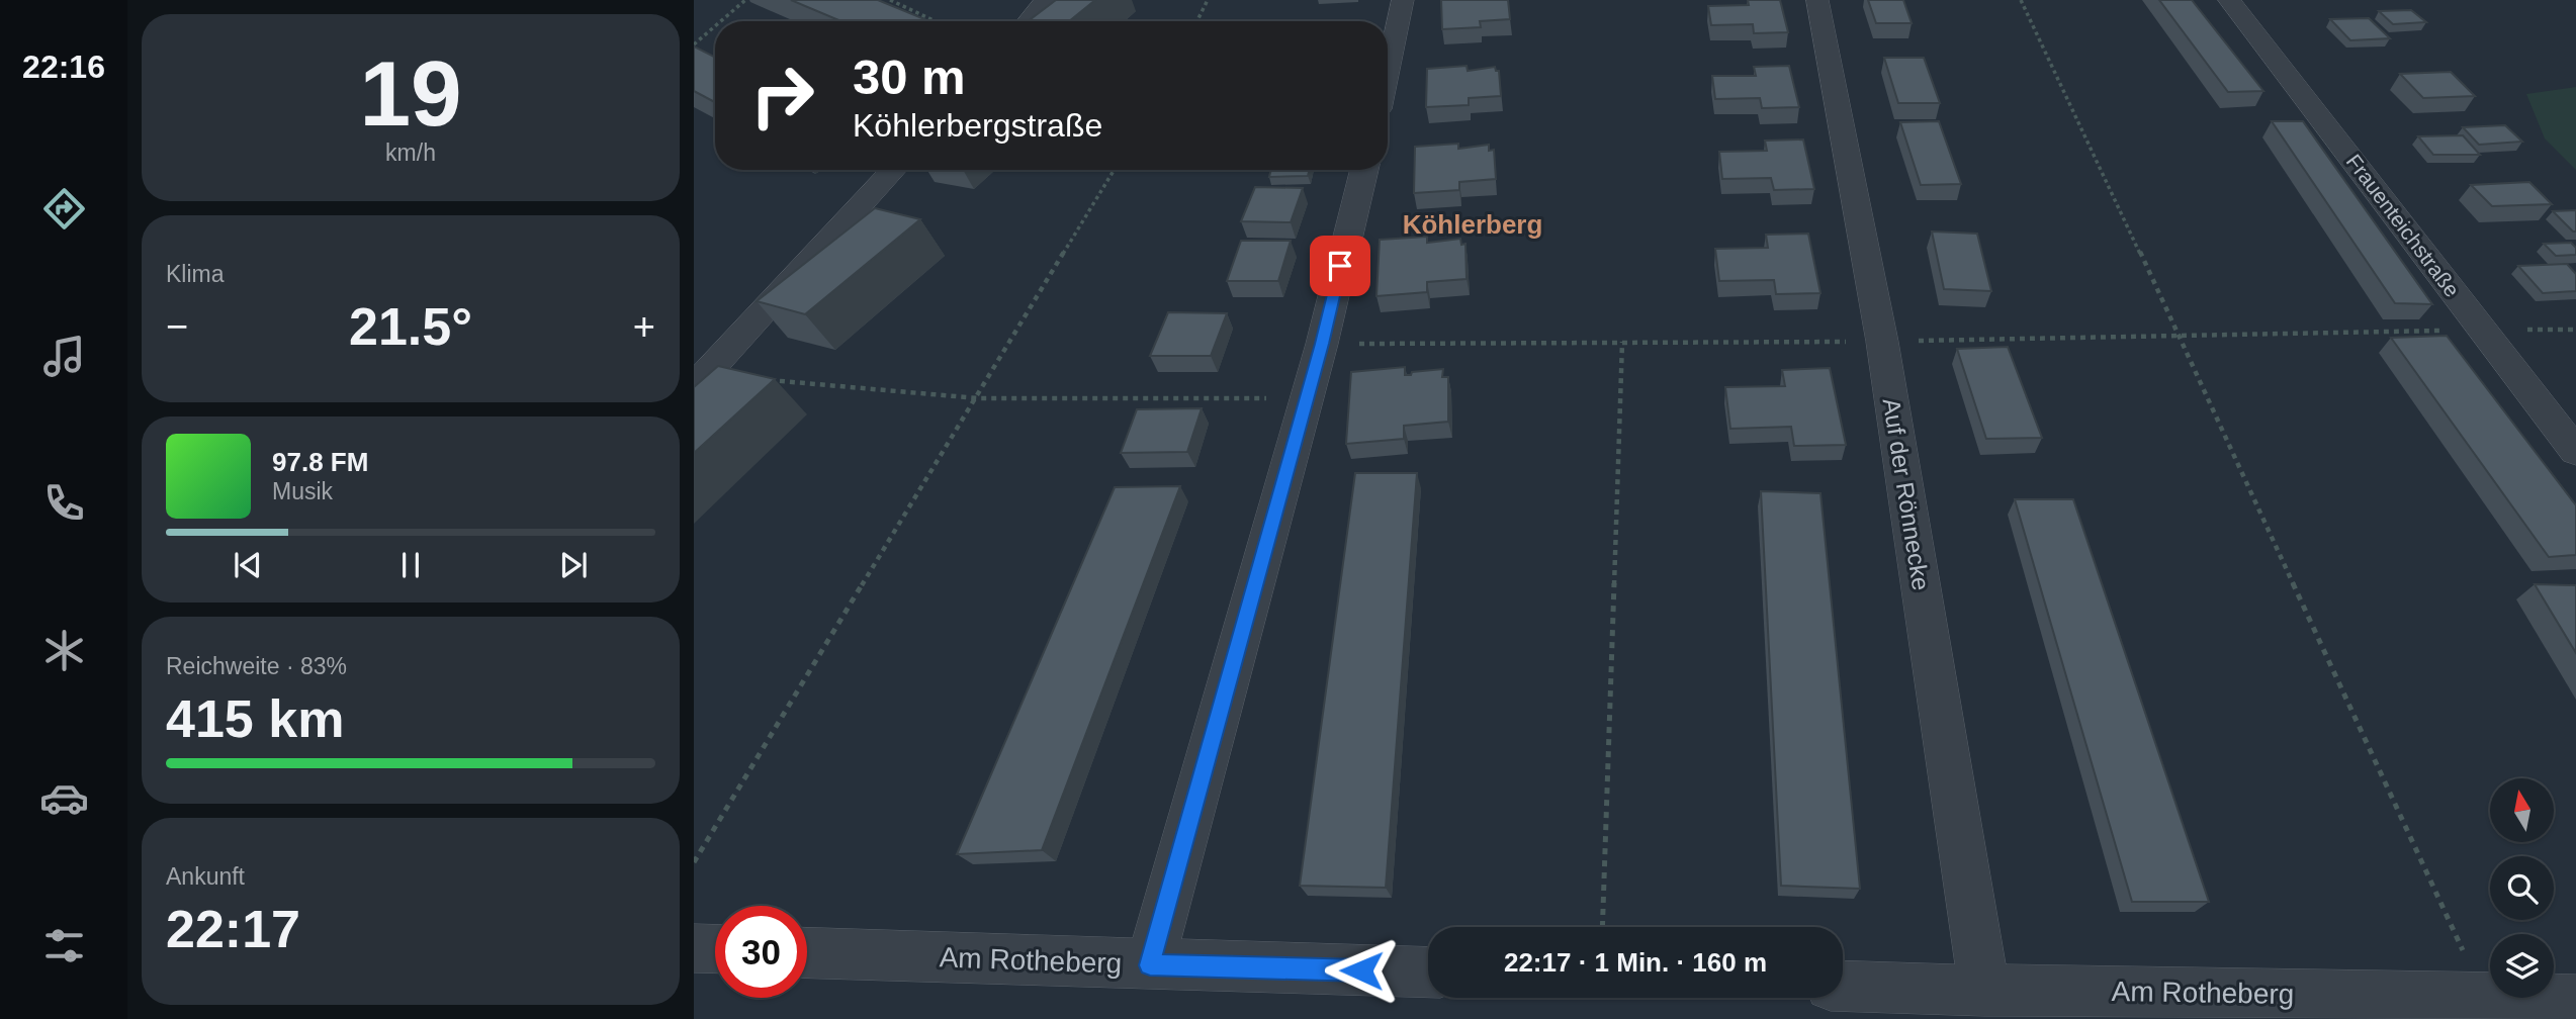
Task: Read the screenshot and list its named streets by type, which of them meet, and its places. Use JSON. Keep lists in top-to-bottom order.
{
  "streets": {
    "street": ["Frauenteichstraße", "Auf der Rönnecke", "Am Rotheberg"]
  },
  "crossings": [
    ["Auf der Rönnecke", "Am Rotheberg"]
  ],
  "districts": ["Köhlerberg"],
  "north": "top",
  "page": {
    "tabs": "22:16",
    "tile": [
      ["19", "km/h"],
      "Klima",
      ["Reichweite · 83%", "415 km"],
      ["Ankunft", "22:17"]
    ],
    "turn": ["30 m", "Köhlerbergstraße"],
    "heat": ["−", "21.5°", "+"],
    "song": ["97.8 FM", "Musik"],
    "limit": "30",
    "trip": "22:17 · 1 Min. · 160 m"
  }
}
